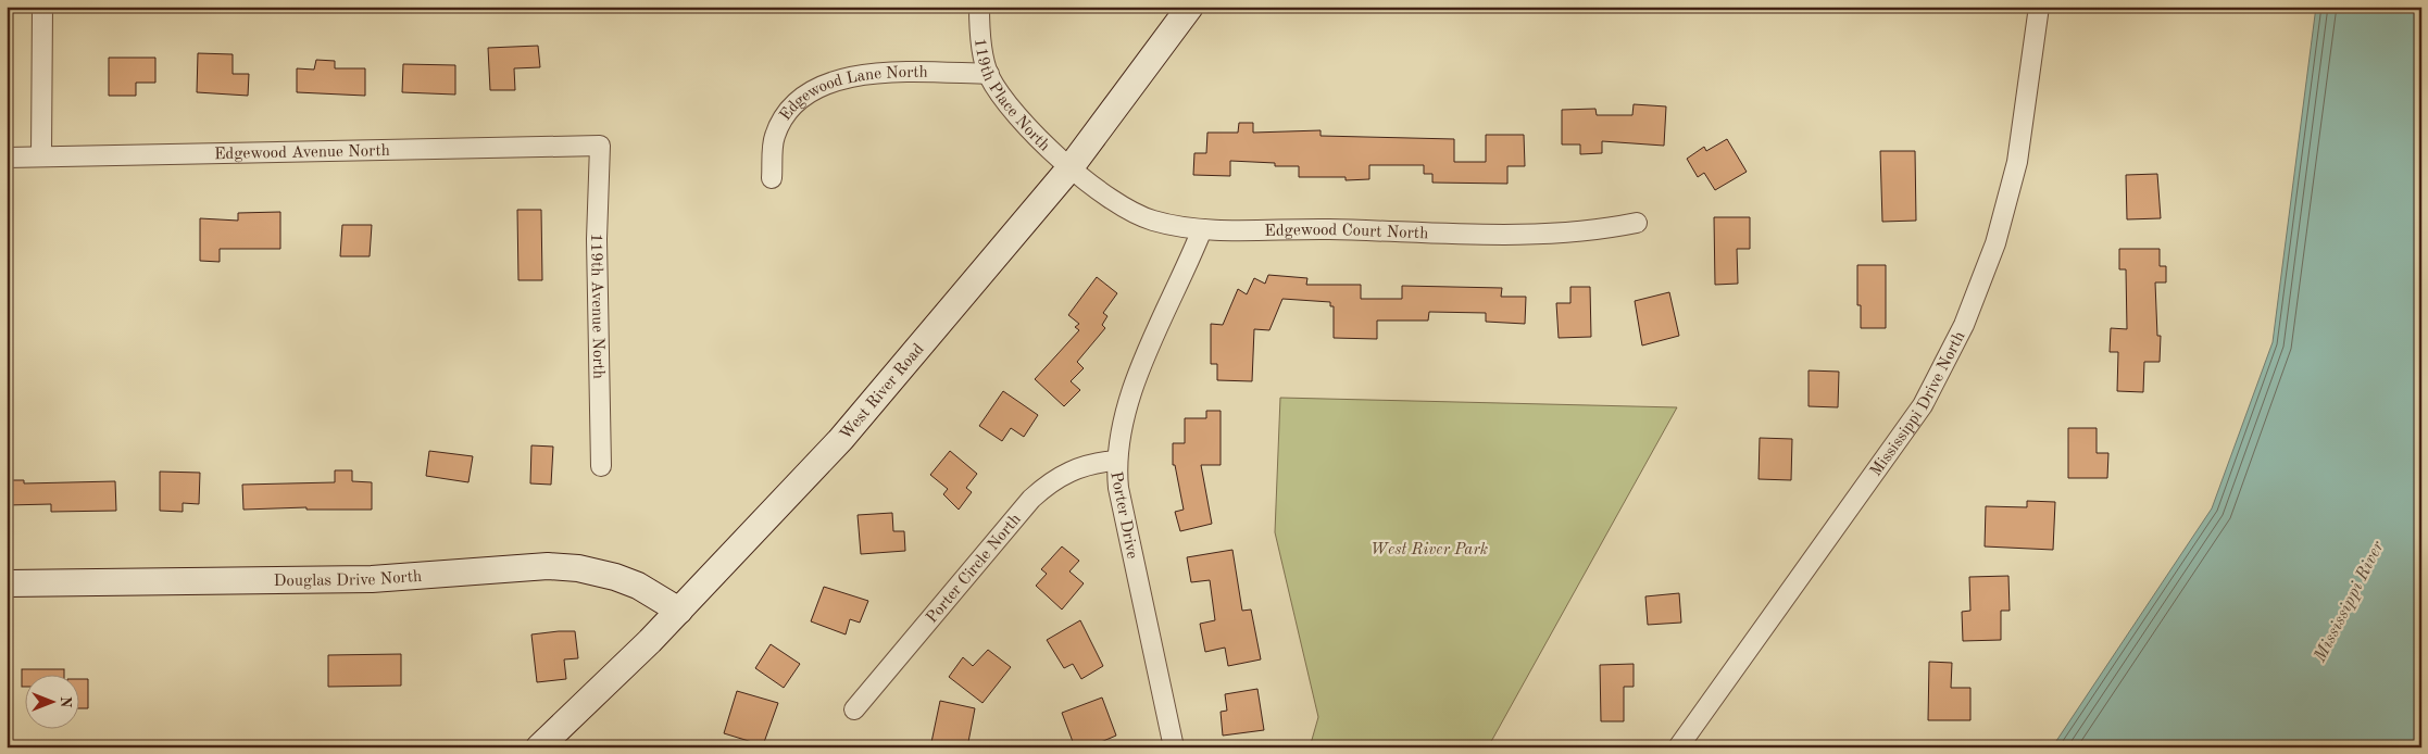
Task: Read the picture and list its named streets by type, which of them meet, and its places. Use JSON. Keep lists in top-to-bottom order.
{
  "streets": {
    "main road": ["West River Road", "Douglas Drive North"],
    "street": [
      "119th Place North",
      "Edgewood Lane North",
      "Edgewood Avenue North",
      "Edgewood Court North",
      "119th Avenue North",
      "Mississippi Drive North",
      "Porter Drive",
      "Porter Circle North"
    ]
  },
  "crossings": [
    ["119th Place North", "Edgewood Lane North"],
    ["119th Place North", "Edgewood Court North"],
    ["119th Place North", "West River Road"],
    ["Edgewood Avenue North", "119th Avenue North"],
    ["Edgewood Court North", "West River Road"],
    ["Edgewood Court North", "Porter Drive"],
    ["West River Road", "Douglas Drive North"],
    ["Porter Drive", "Porter Circle North"]
  ],
  "water": ["Mississippi River"],
  "parks": ["West River Park"],
  "north": "right"
}
